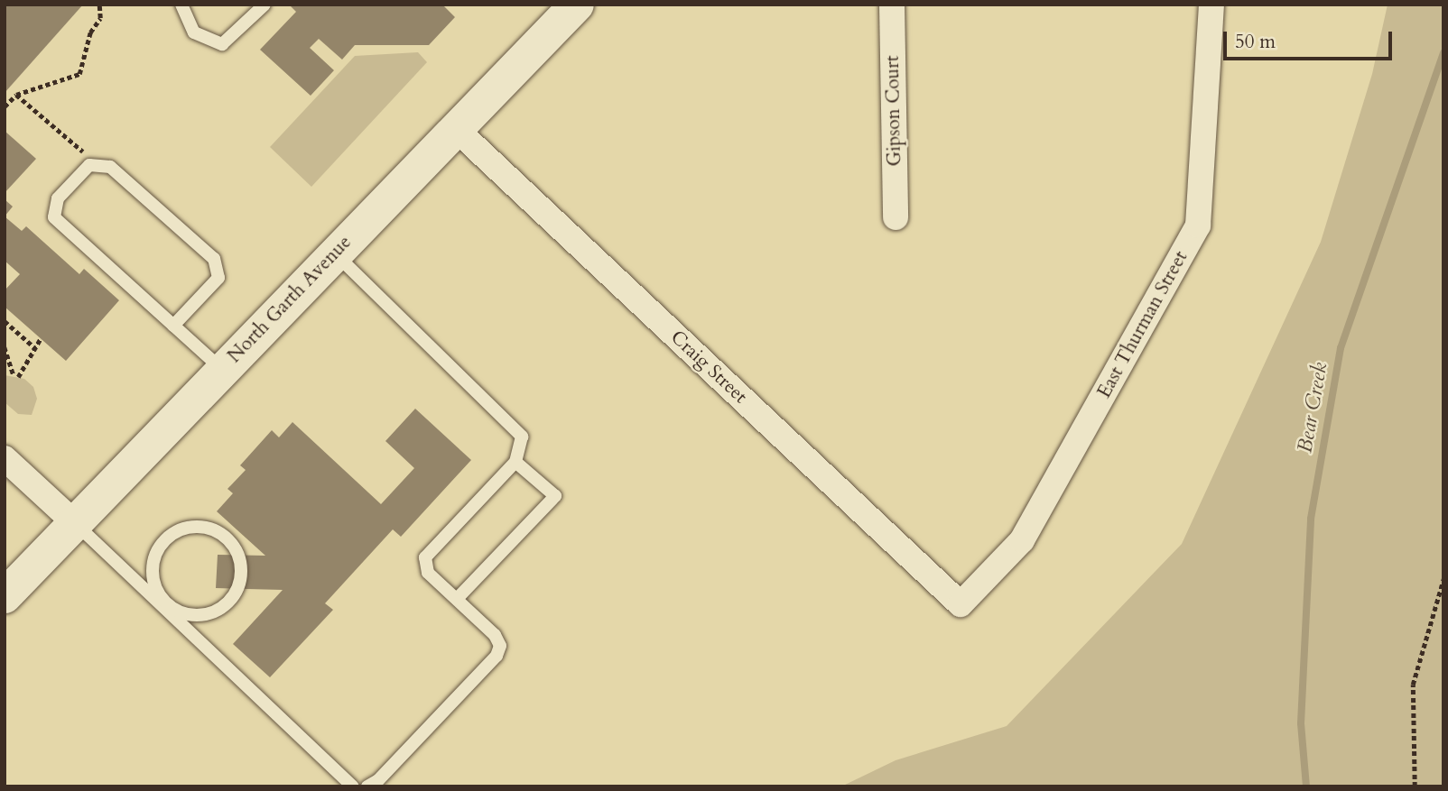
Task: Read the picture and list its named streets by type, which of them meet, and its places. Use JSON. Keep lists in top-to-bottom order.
{
  "streets": {
    "street": [
      "Gipson Court",
      "North Garth Avenue",
      "East Thurman Street",
      "Craig Street"
    ]
  },
  "crossings": [
    ["North Garth Avenue", "Craig Street"],
    ["East Thurman Street", "Craig Street"]
  ],
  "water": ["Bear Creek"],
  "scale_bar": "50 m"
}
